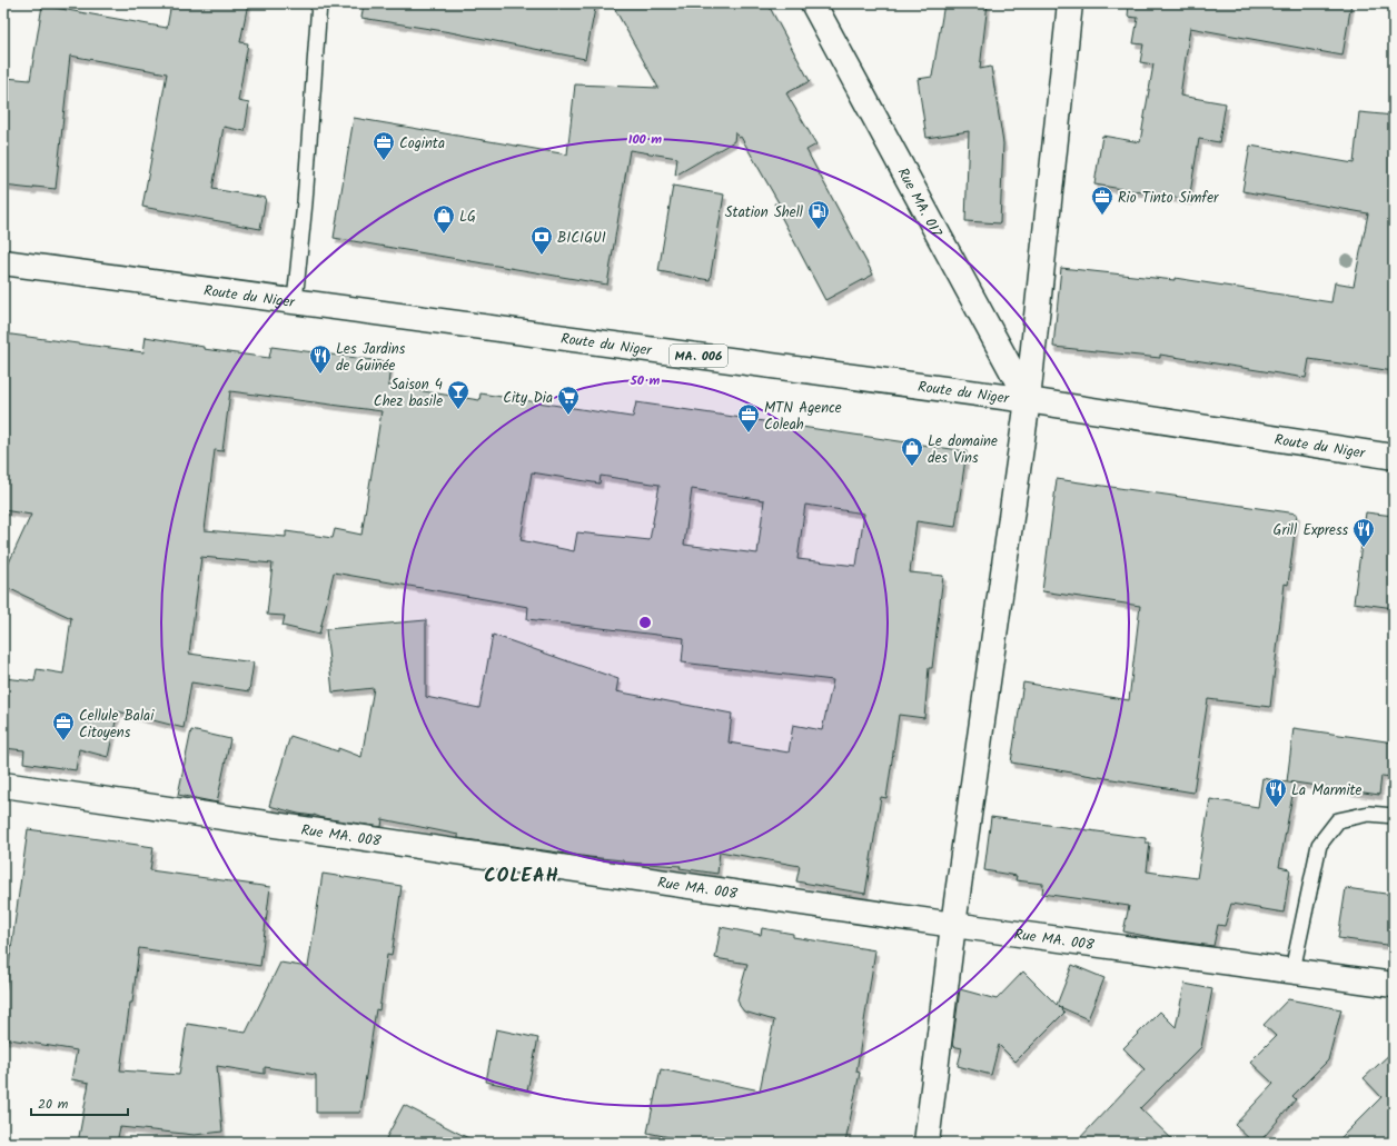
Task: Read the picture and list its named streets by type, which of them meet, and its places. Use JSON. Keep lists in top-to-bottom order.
{
  "streets": {
    "street": [
      "Rue MA. 017",
      "Route du Niger",
      "MA. 006",
      "Rue MA. 008"
    ]
  },
  "crossings": [
    ["Rue MA. 017", "Route du Niger"]
  ],
  "districts": ["COLEAH"],
  "places": {
    "office": [
      "Coginta",
      "Rio Tinto Simfer",
      "MTN Agence Coleah",
      "Cellule Balai Citoyens"
    ],
    "fuel station": ["Station Shell"],
    "shop": ["LG", "Le domaine des Vins"],
    "bank": ["BICIGUI"],
    "restaurant": ["Les Jardins de Guinée", "Grill Express", "La Marmite"],
    "bar": ["Saison 4 Chez basile"],
    "supermarket": ["City Dia"]
  },
  "scale_bar": "20 m",
  "rings": ["100 m", "50 m"]
}
